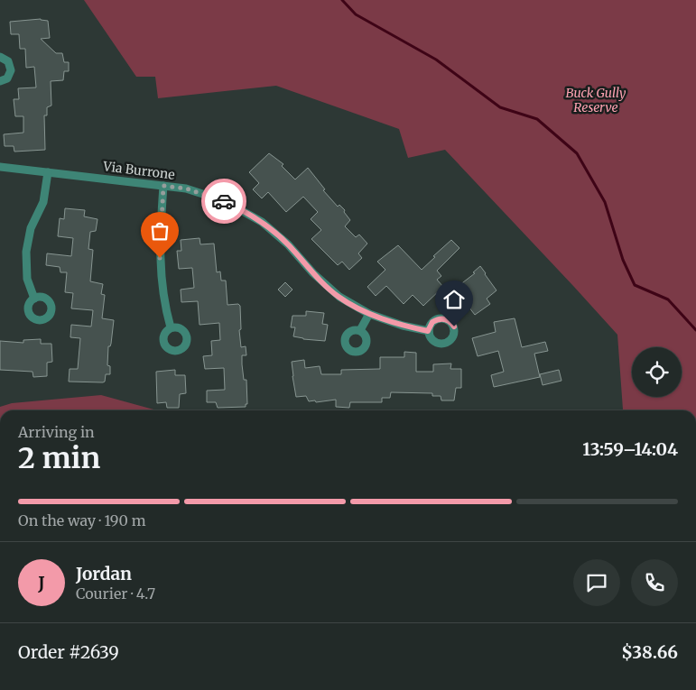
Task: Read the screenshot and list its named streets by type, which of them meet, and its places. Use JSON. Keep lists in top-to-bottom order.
{
  "streets": {
    "street": ["Via Burrone"]
  },
  "parks": ["Buck Gully Reserve"],
  "page": {
    "heading": ["2 min", "Arriving in", "13:59–14:04"],
    "panel": [
      "Jordan",
      "Courier · 4.7",
      "Order #2639",
      "$38.66"
    ],
    "bar": "On the way · 190 m",
    "round": "J"
  }
}
